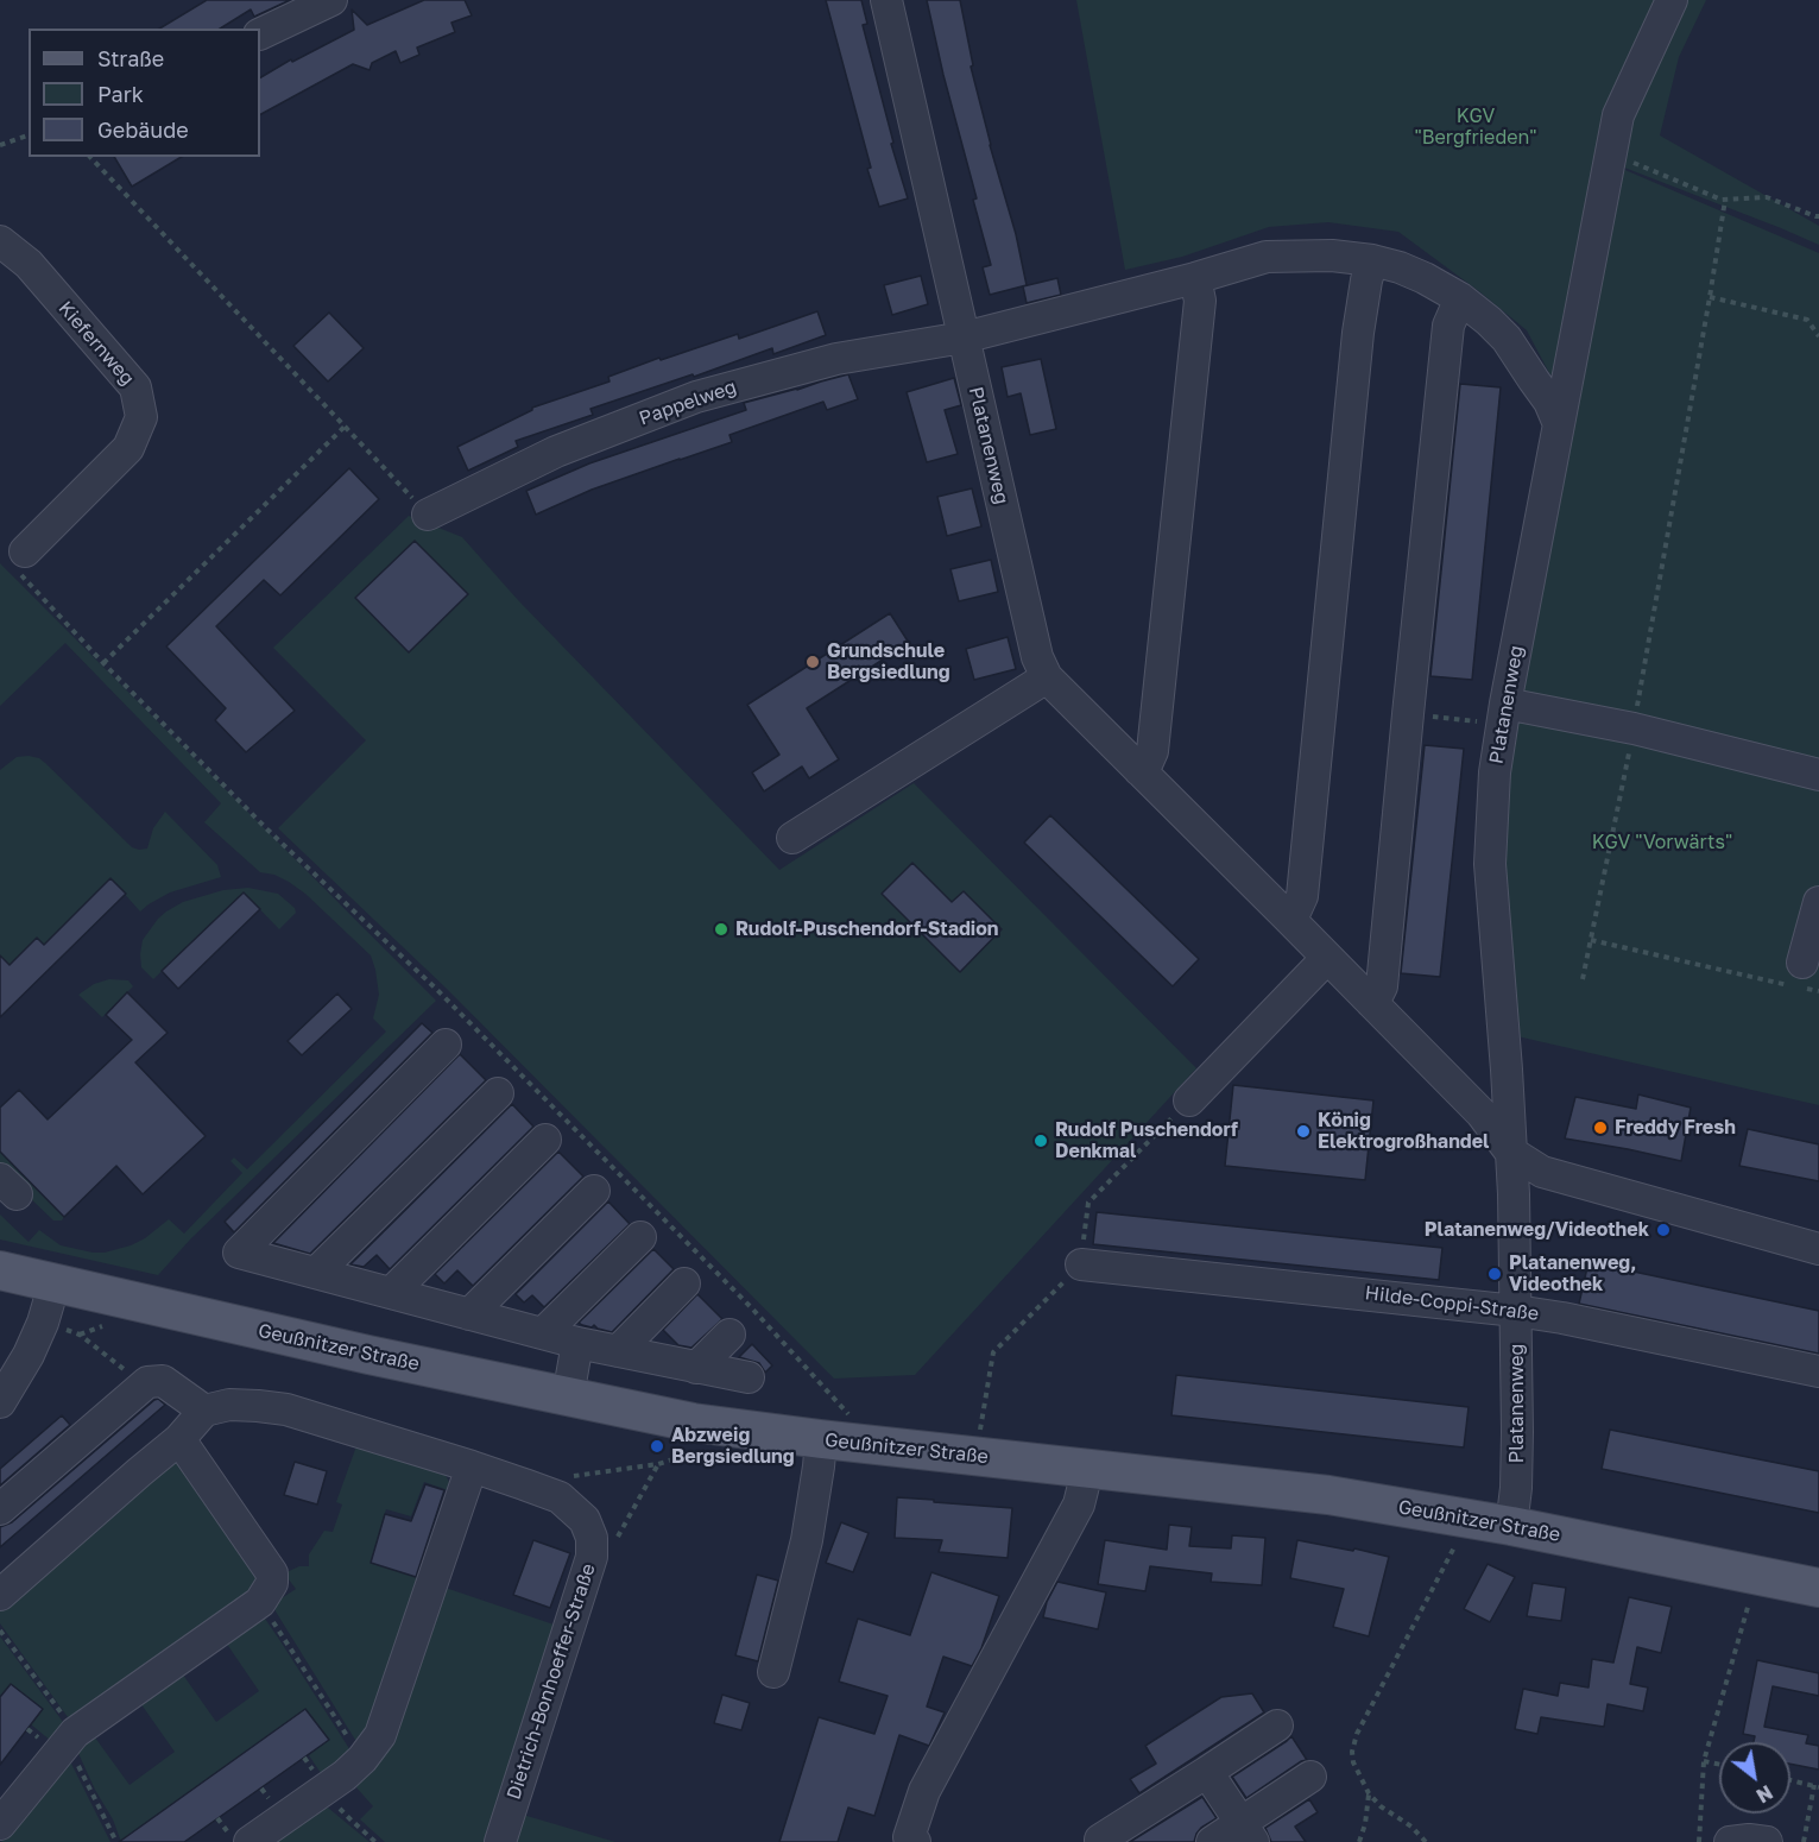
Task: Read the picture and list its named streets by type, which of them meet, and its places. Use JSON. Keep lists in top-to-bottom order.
{
  "streets": {
    "main road": ["Geußnitzer Straße"],
    "street": [
      "Kiefernweg",
      "Pappelweg",
      "Platanenweg",
      "Hilde-Coppi-Straße",
      "Dietrich-Bonhoeffer-Straße"
    ]
  },
  "crossings": [
    ["Pappelweg", "Platanenweg"],
    ["Platanenweg", "Hilde-Coppi-Straße"],
    ["Platanenweg", "Geußnitzer Straße"]
  ],
  "parks": ["KGV \"Bergfrieden\"", "KGV \"Vorwärts\""],
  "places": [
    "Grundschule Bergsiedlung",
    "Rudolf-Puschendorf-Stadion",
    "Freddy Fresh",
    "König Elektrogroßhandel",
    "Rudolf Puschendorf Denkmal",
    "Platanenweg/Videothek",
    "Platanenweg, Videothek",
    "Abzweig Bergsiedlung"
  ],
  "legend": ["Straße", "Park", "Gebäude"],
  "north": "bottom right"
}
